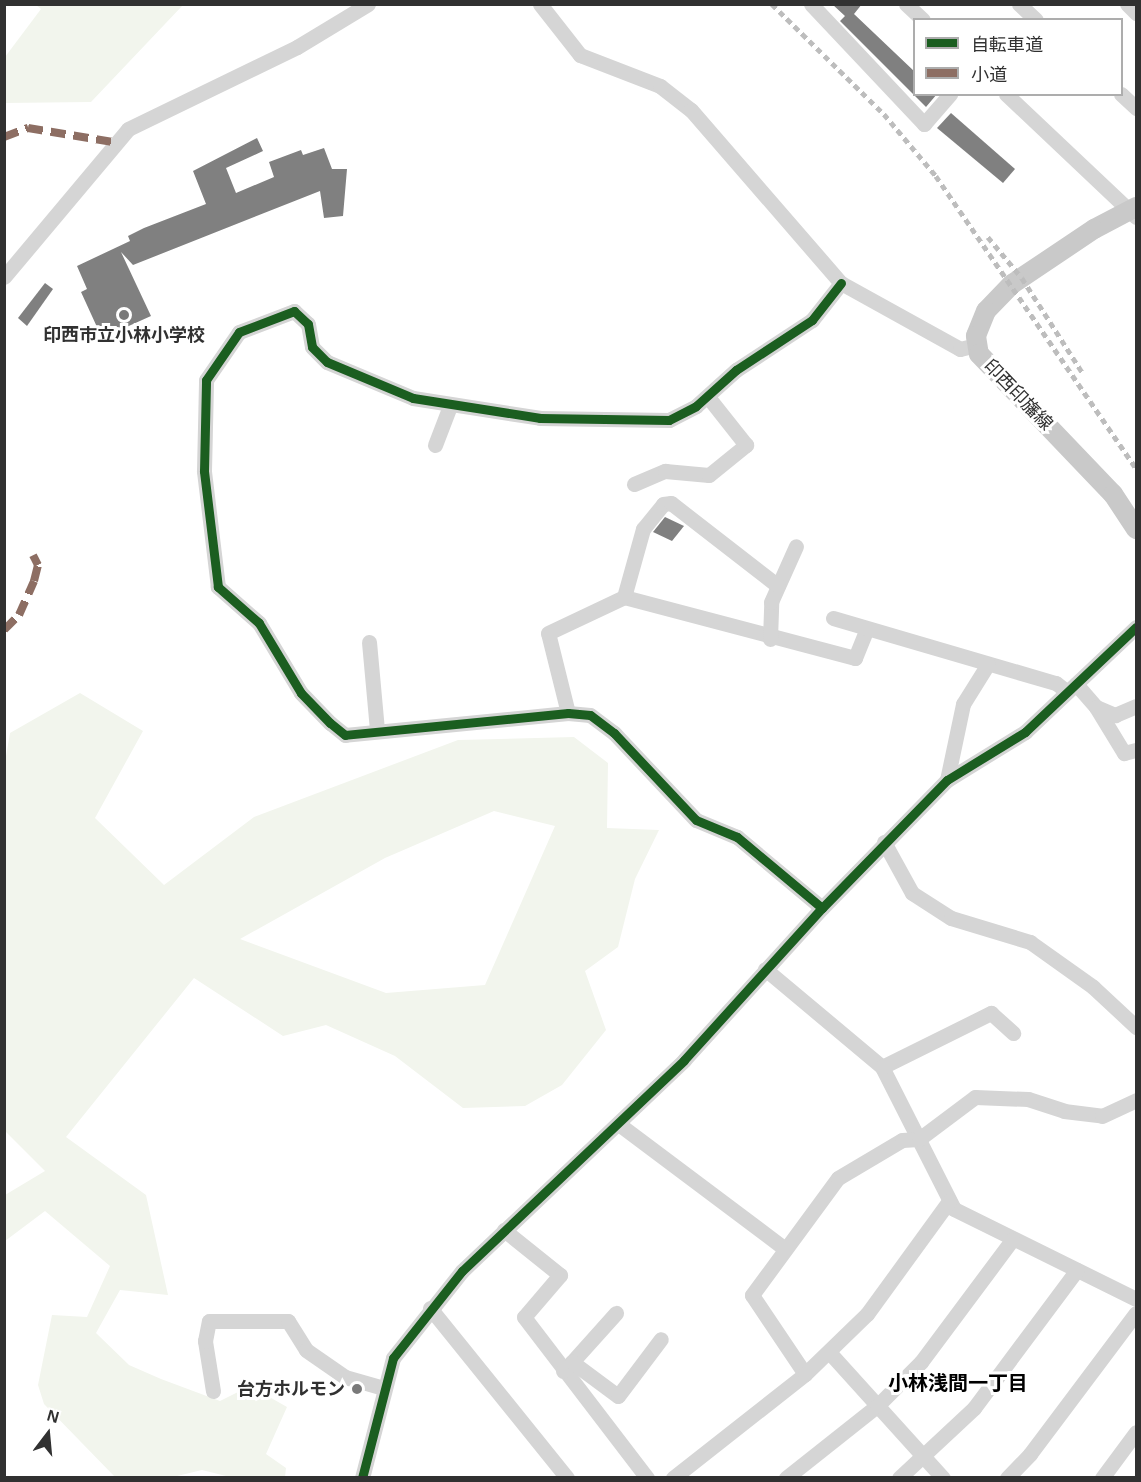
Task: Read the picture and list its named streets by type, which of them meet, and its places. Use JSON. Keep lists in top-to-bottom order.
{
  "streets": {
    "main road": ["印西印旛線"]
  },
  "districts": ["小林浅間一丁目"],
  "places": ["印西市立小林小学校", "台方ホルモン"],
  "legend": ["自転車道", "小道"],
  "north": "top"
}
